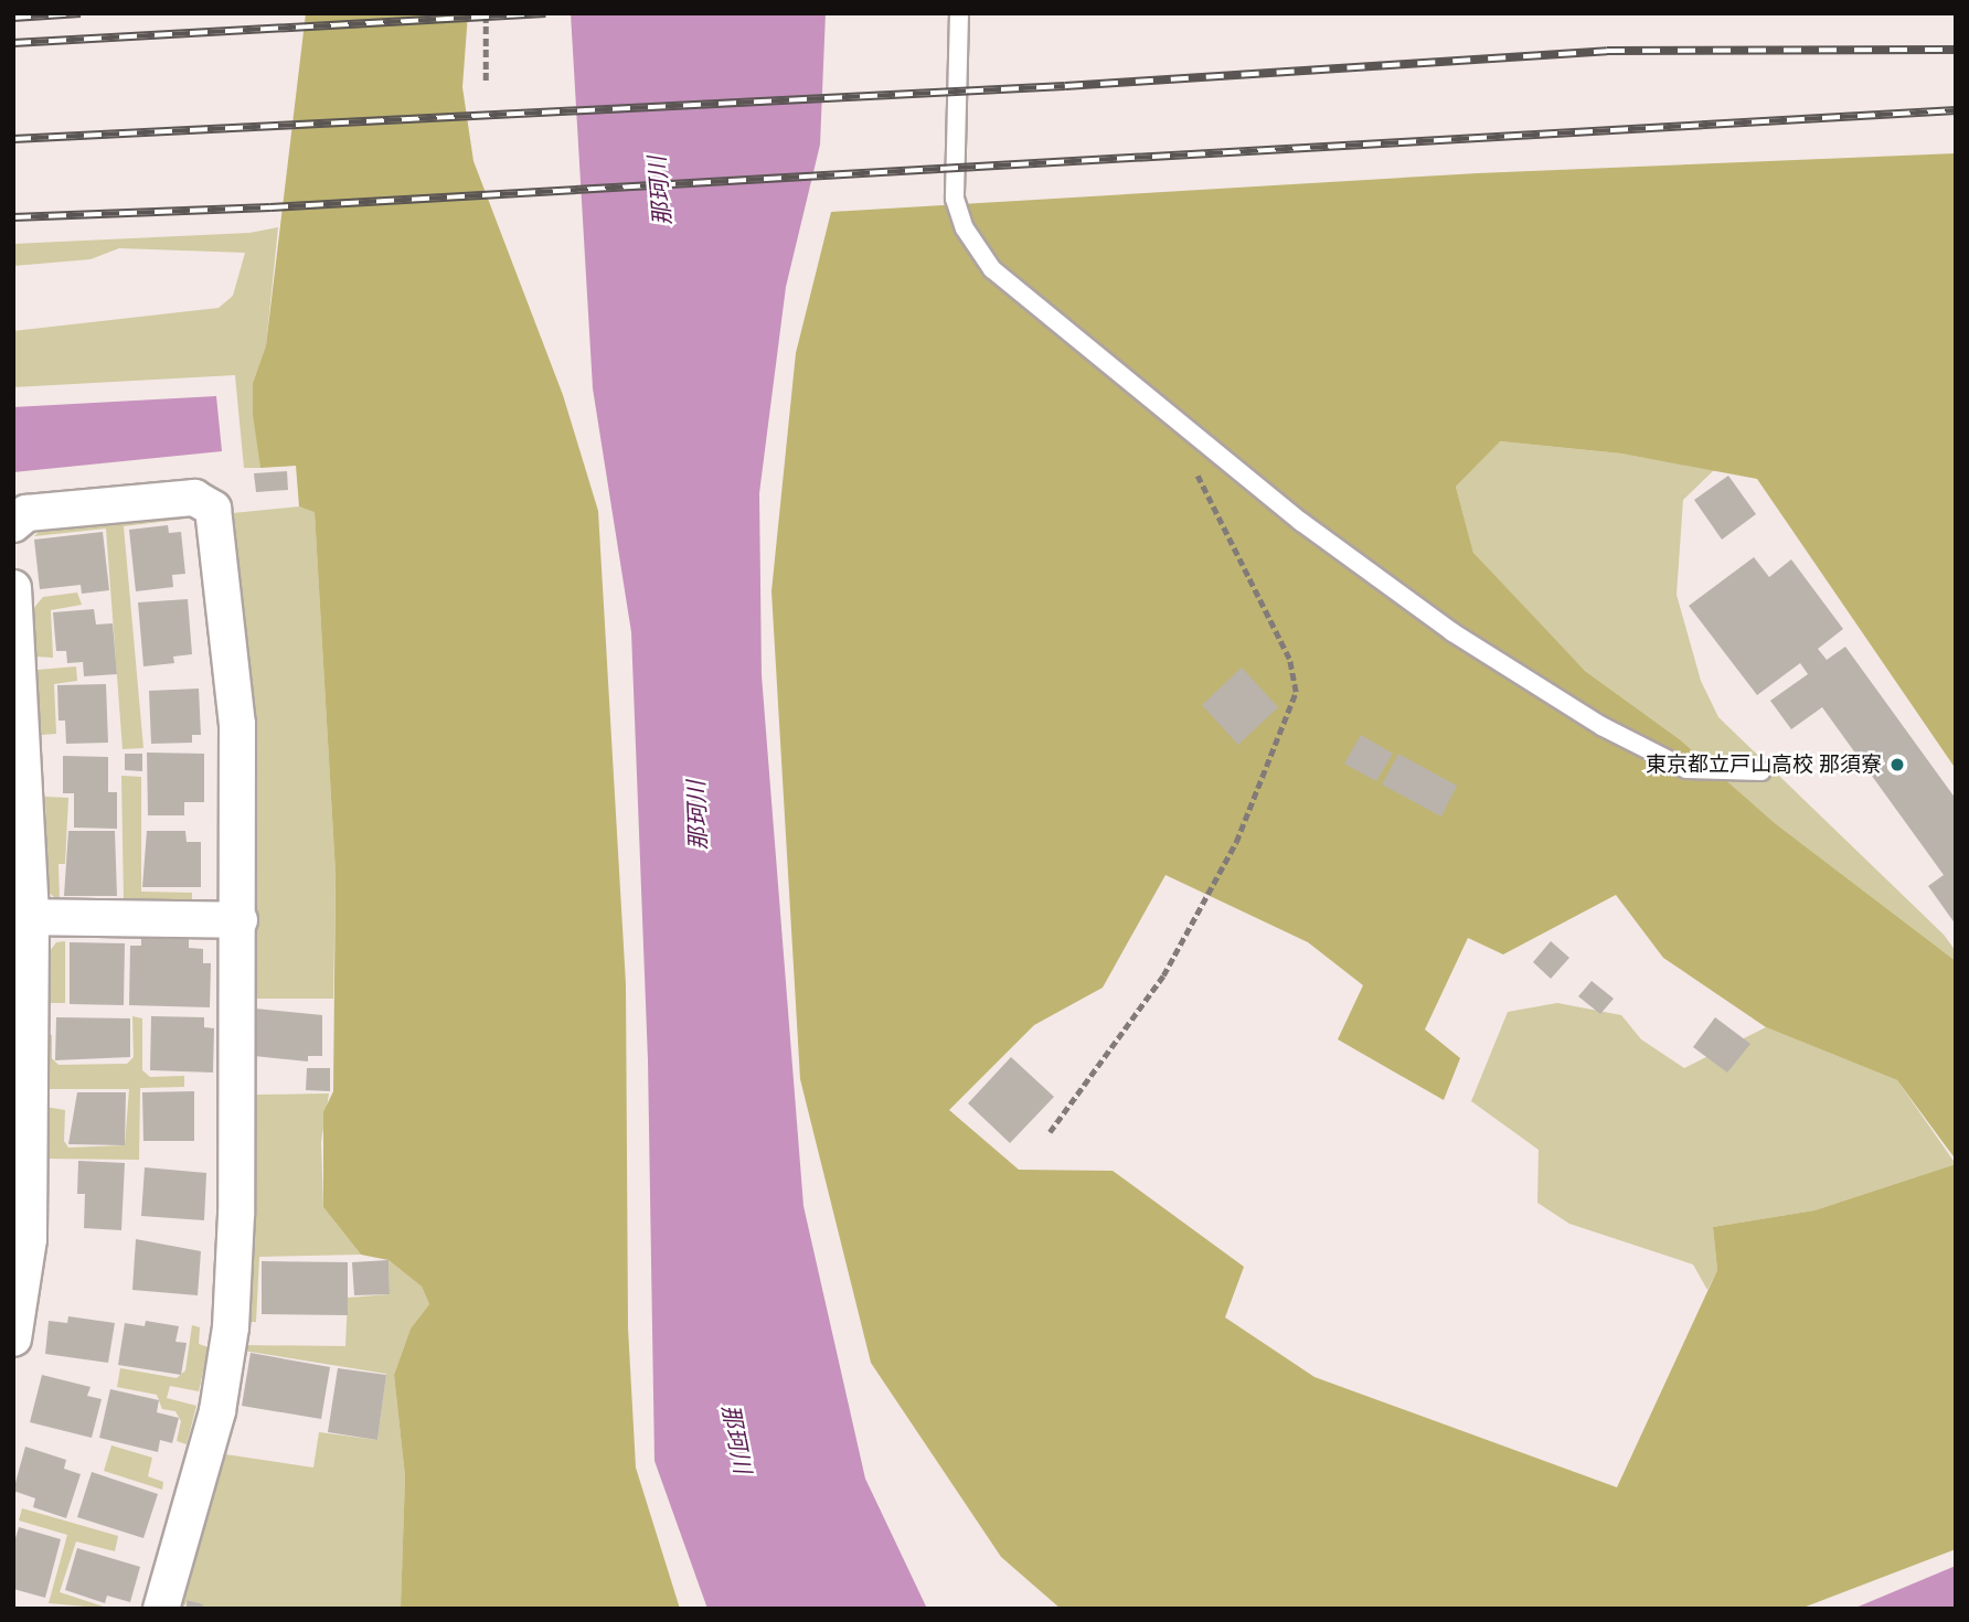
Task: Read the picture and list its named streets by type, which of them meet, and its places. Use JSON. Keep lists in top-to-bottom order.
{
  "water": ["那珂川"],
  "places": ["東京都立戸山高校 那須寮"]
}
